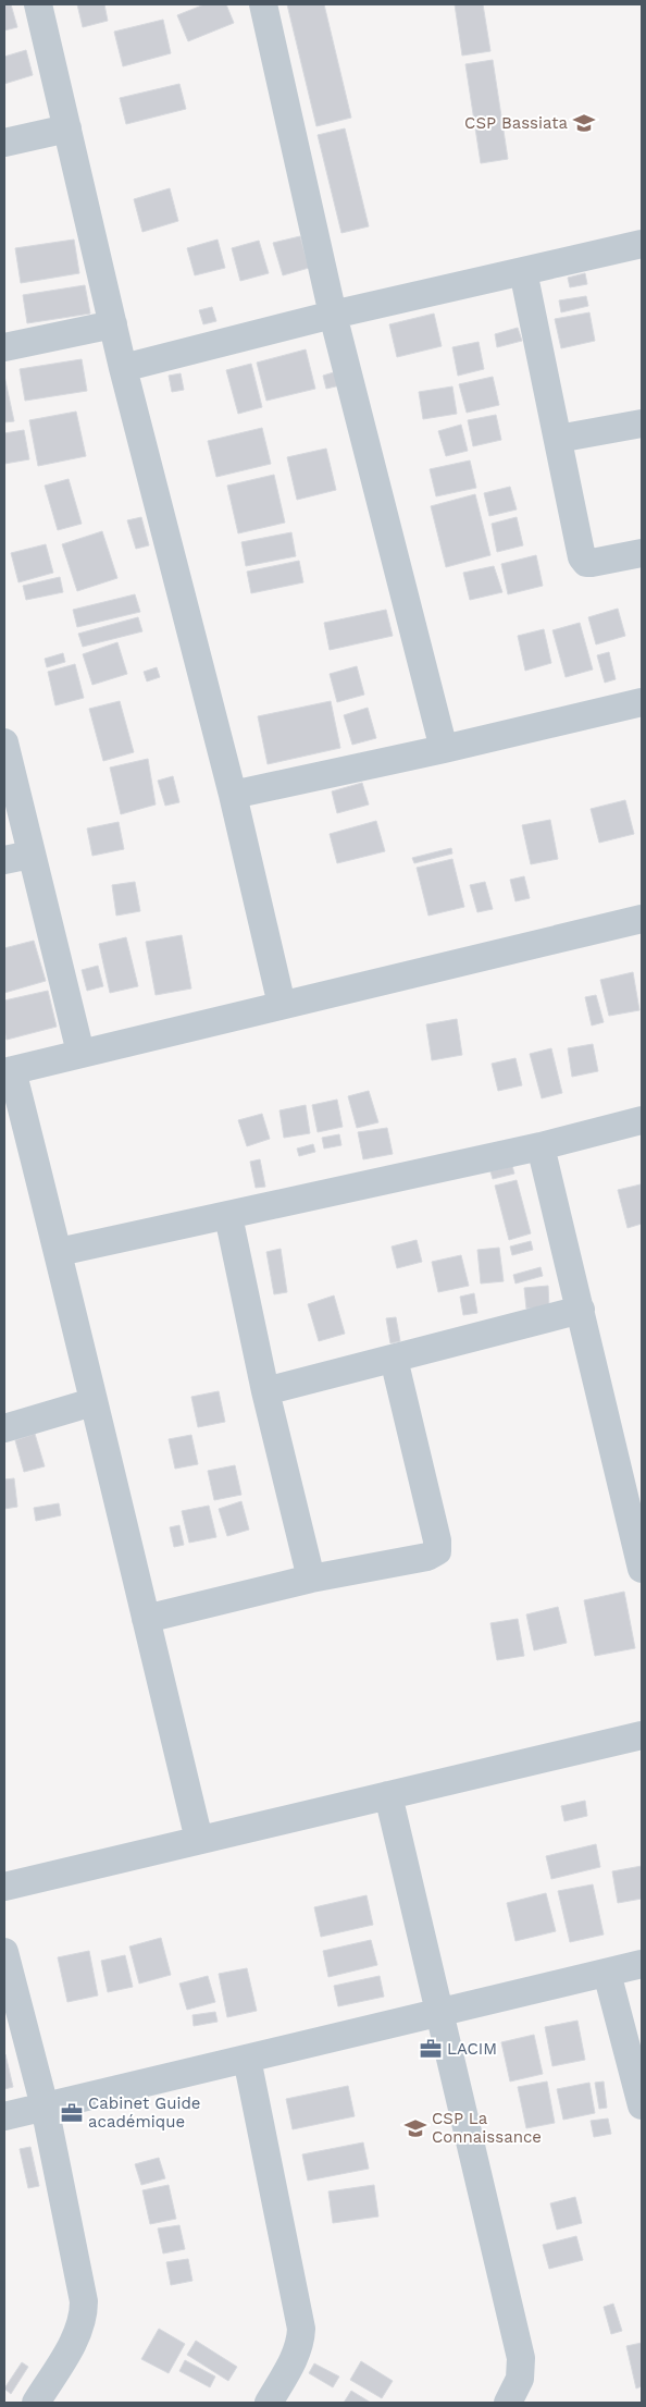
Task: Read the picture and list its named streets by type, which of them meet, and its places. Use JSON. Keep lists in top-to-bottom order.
{
  "places": {
    "school or university": ["CSP Bassiata", "CSP La Connaissance"],
    "office": ["LACIM", "Cabinet Guide académique"]
  }
}
